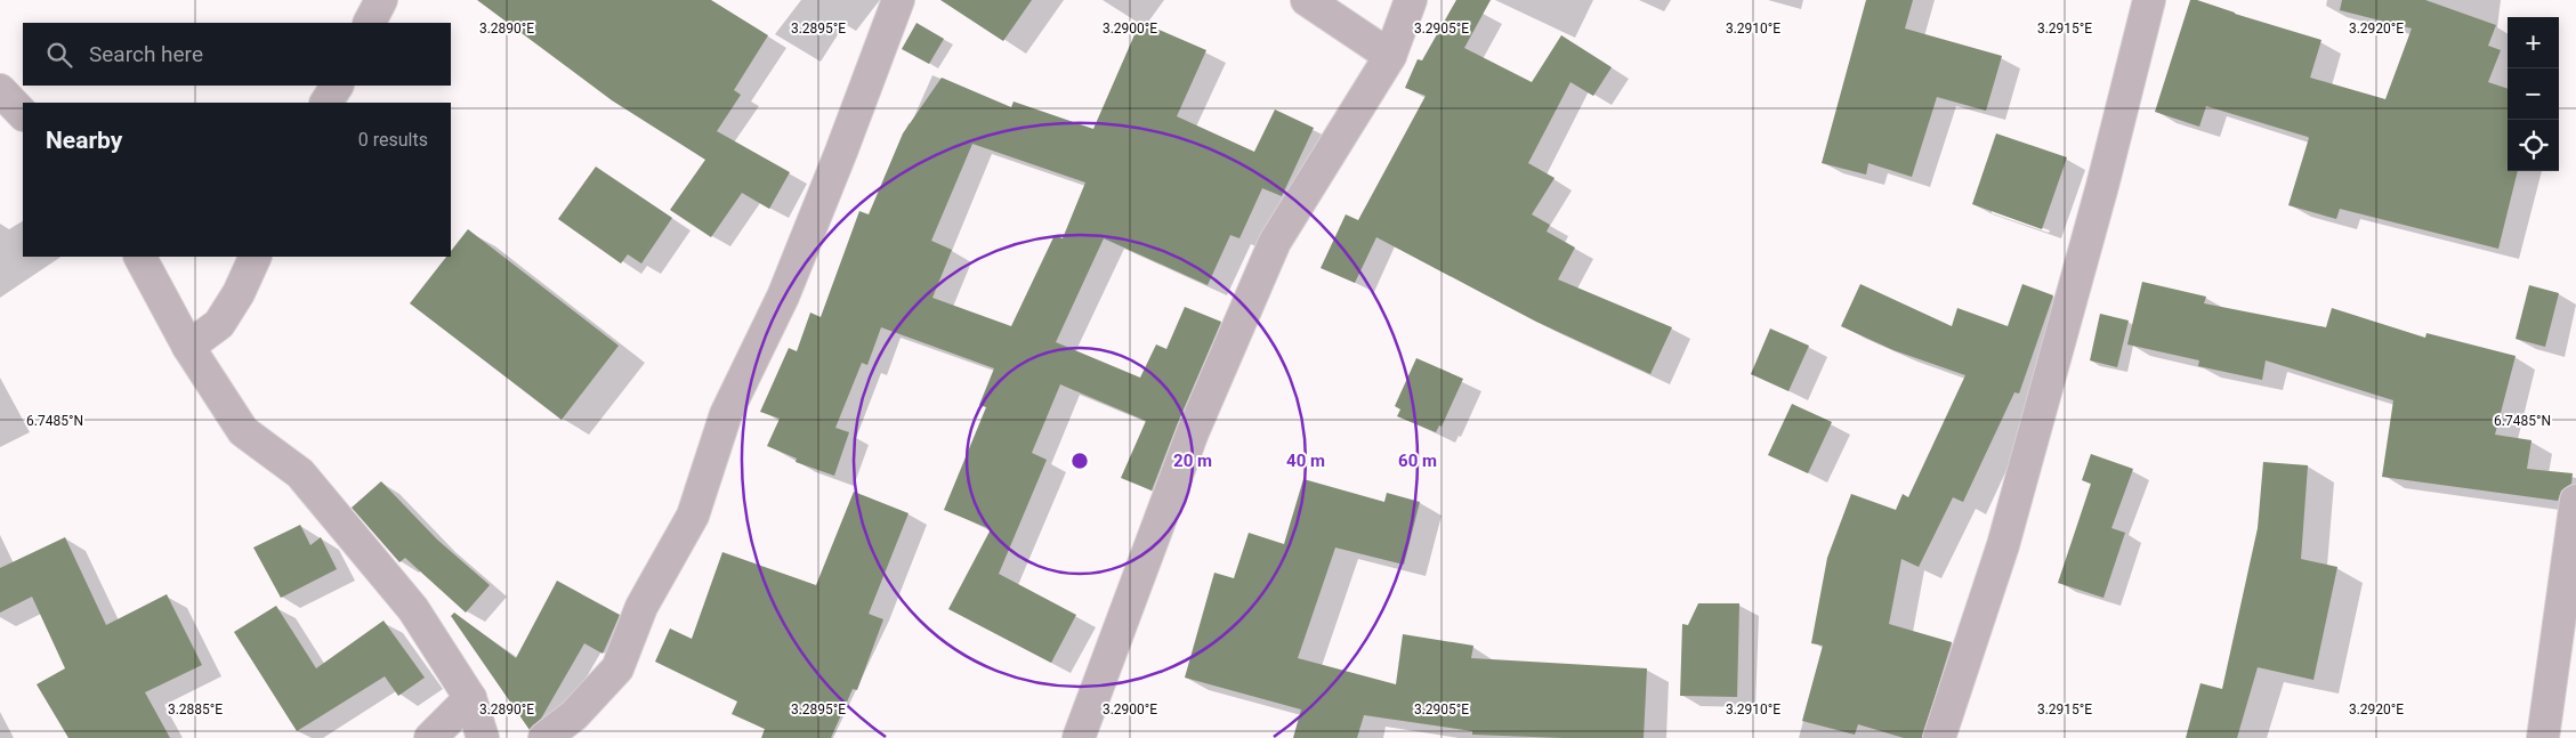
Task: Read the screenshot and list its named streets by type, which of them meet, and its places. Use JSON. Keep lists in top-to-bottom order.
{
  "page": {
    "map_buttons": ["+", "−"],
    "search": "Search here",
    "heading": ["Nearby", "0 results"]
  },
  "coordinates": [
    "3.2890°E",
    "3.2895°E",
    "3.2900°E",
    "3.2905°E",
    "3.2910°E",
    "3.2915°E",
    "3.2920°E",
    "6.7485°N",
    "3.2885°E"
  ],
  "rings": ["20 m", "40 m", "60 m"]
}
